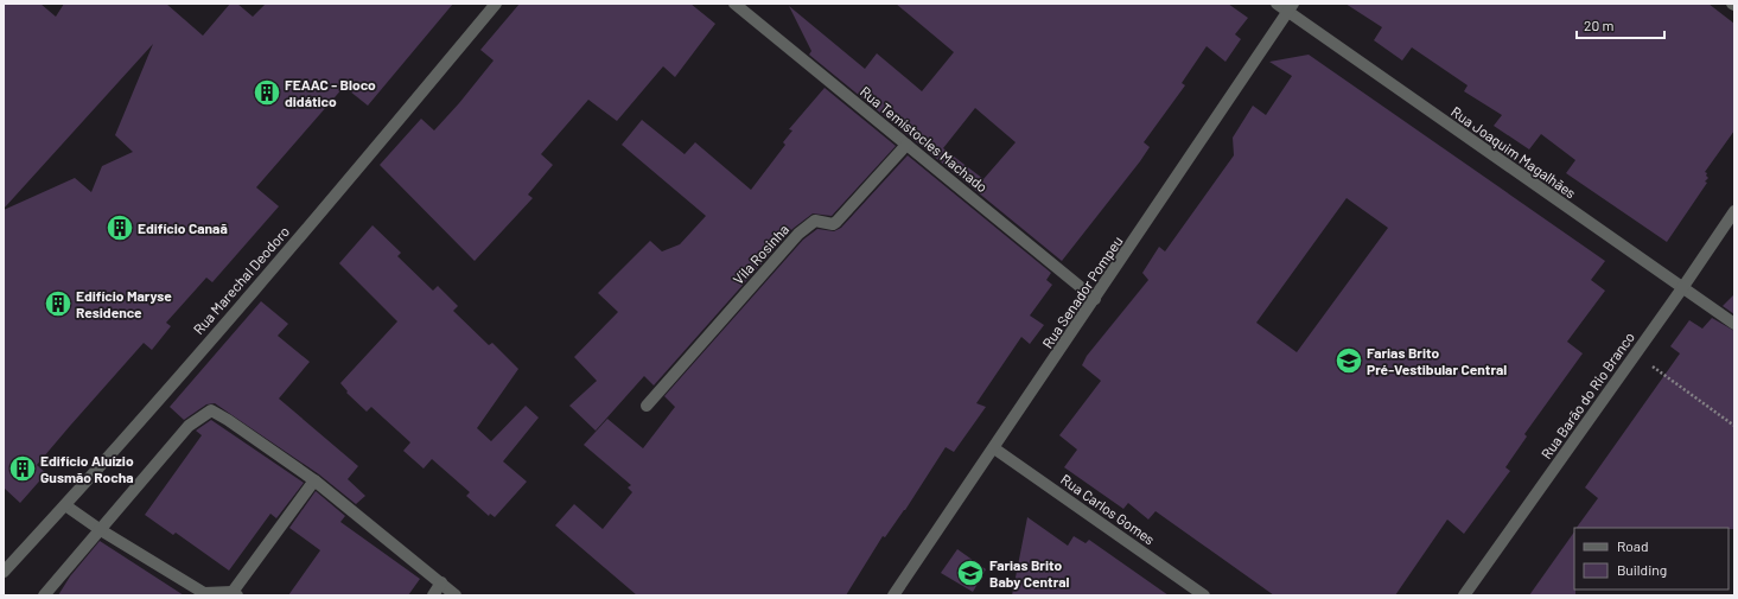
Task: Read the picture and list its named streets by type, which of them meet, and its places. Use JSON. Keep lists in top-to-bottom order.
{
  "streets": {
    "street": [
      "Rua Temístocles Machado",
      "Rua Joaquim Magalhães",
      "Vila Rosinha",
      "Rua Marechal Deodoro",
      "Rua Senador Pompeu",
      "Rua Barão do Rio Branco",
      "Rua Carlos Gomes"
    ]
  },
  "crossings": [
    ["Rua Temístocles Machado", "Vila Rosinha"],
    ["Rua Temístocles Machado", "Rua Senador Pompeu"],
    ["Rua Joaquim Magalhães", "Rua Senador Pompeu"],
    ["Rua Joaquim Magalhães", "Rua Barão do Rio Branco"],
    ["Rua Senador Pompeu", "Rua Carlos Gomes"]
  ],
  "places": {
    "building": [
      "FEAAC - Bloco didático",
      "Edifício Canaã",
      "Edifício Maryse Residence",
      "Edifício Aluízio Gusmão Rocha"
    ],
    "school or university": ["Farias Brito Pré-Vestibular Central", "Farias Brito Baby Central"]
  },
  "legend": ["Road", "Building"],
  "scale_bar": "20 m"
}
